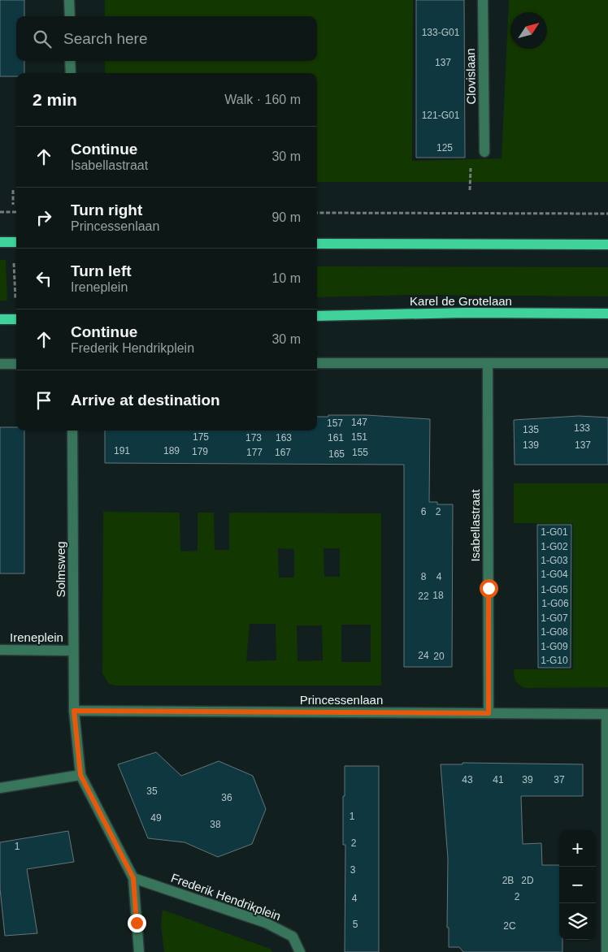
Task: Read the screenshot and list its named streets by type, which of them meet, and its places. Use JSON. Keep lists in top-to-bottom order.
{
  "streets": {
    "main road": ["Karel de Grotelaan"],
    "street": [
      "Clovislaan",
      "Isabellastraat",
      "Solmsweg",
      "Ireneplein",
      "Princessenlaan",
      "Frederik Hendrikplein"
    ]
  },
  "crossings": [
    ["Isabellastraat", "Princessenlaan"],
    ["Solmsweg", "Ireneplein"],
    ["Solmsweg", "Princessenlaan"]
  ],
  "house_numbers": [
    "133-G01",
    "137",
    "121-G01",
    "125",
    "147",
    "157",
    "133",
    "135",
    "175",
    "151",
    "173",
    "163",
    "161",
    "139",
    "137",
    "191",
    "189",
    "179",
    "177",
    "167",
    "155",
    "165",
    "6",
    "2",
    "1-G01",
    "1-G02",
    "1-G03",
    "1-G04",
    "8",
    "4",
    "1-G05",
    "18",
    "22",
    "1-G06",
    "1-G07",
    "1-G08",
    "1-G09",
    "24",
    "20",
    "1-G10",
    "43",
    "41",
    "39",
    "37",
    "35",
    "36",
    "1",
    "49",
    "38",
    "2",
    "1",
    "3",
    "2B",
    "2D",
    "2",
    "4",
    "5",
    "2C"
  ],
  "north": "top right",
  "page": {
    "search": "Search here",
    "heading": ["2 min", "Walk · 160 m"],
    "list": [
      ["Continue", "Isabellastraat", "30 m"],
      ["Turn right", "Princessenlaan", "90 m"],
      ["Turn left", "Ireneplein", "10 m"],
      ["Continue", "Frederik Hendrikplein", "30 m"],
      "Arrive at destination"
    ],
    "map_buttons": ["+", "−"]
  }
}
